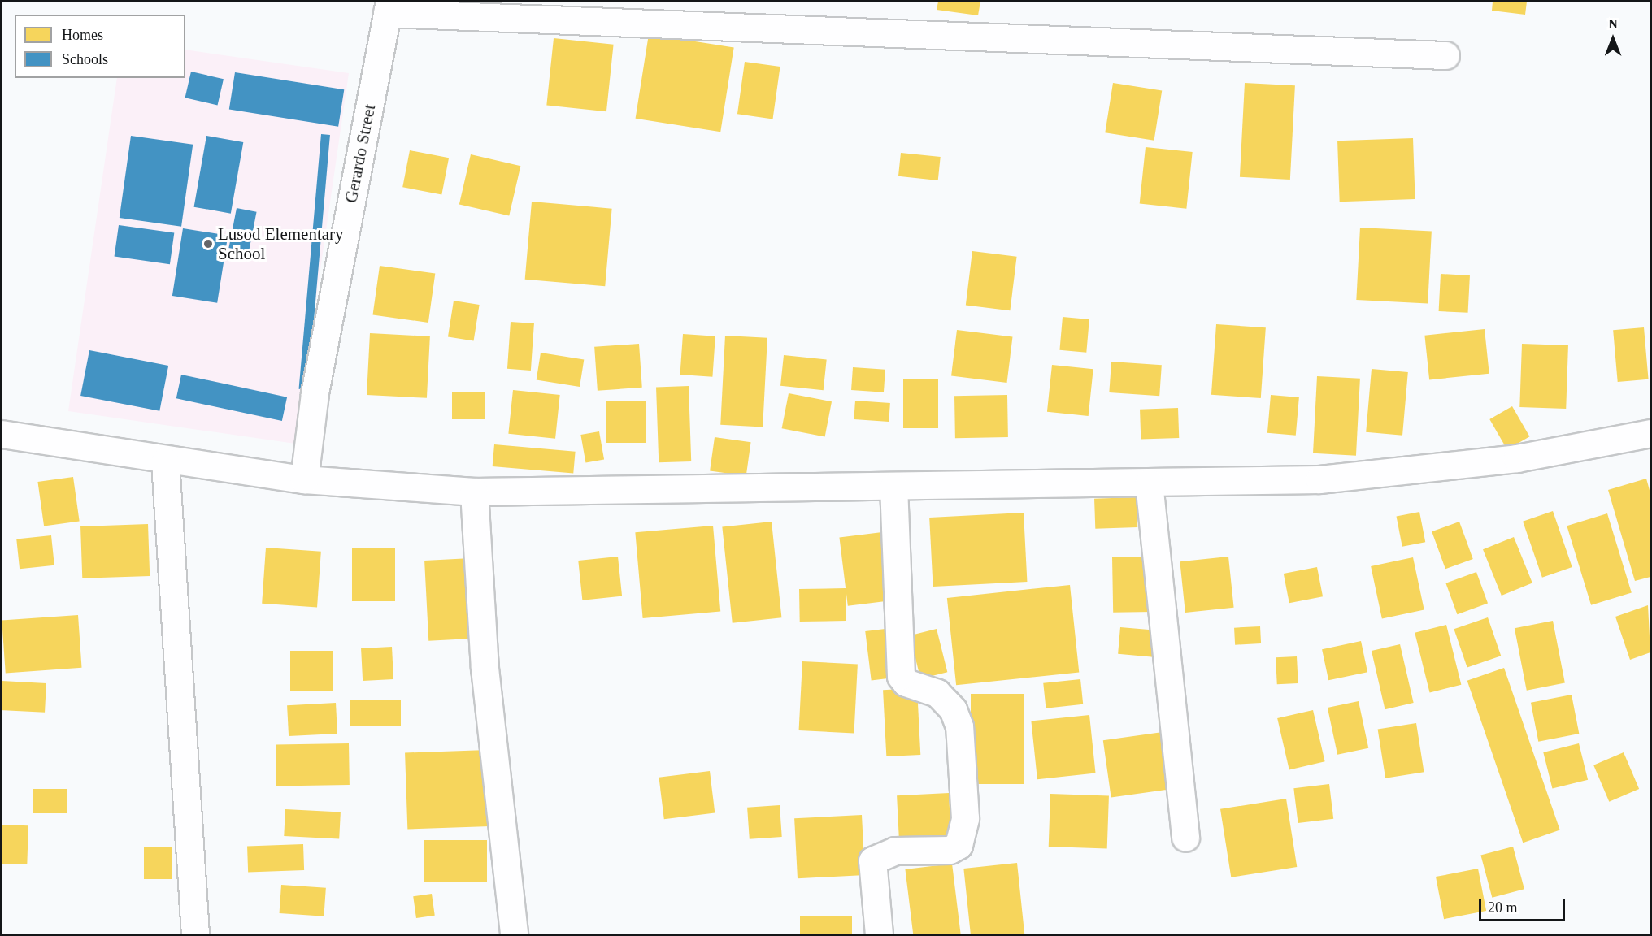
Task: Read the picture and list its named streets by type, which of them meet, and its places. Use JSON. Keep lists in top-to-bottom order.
{
  "streets": {
    "street": ["Gerardo Street"]
  },
  "places": ["Lusod Elementary School"],
  "legend": ["Homes", "Schools"],
  "scale_bar": "20 m",
  "north": "top"
}
